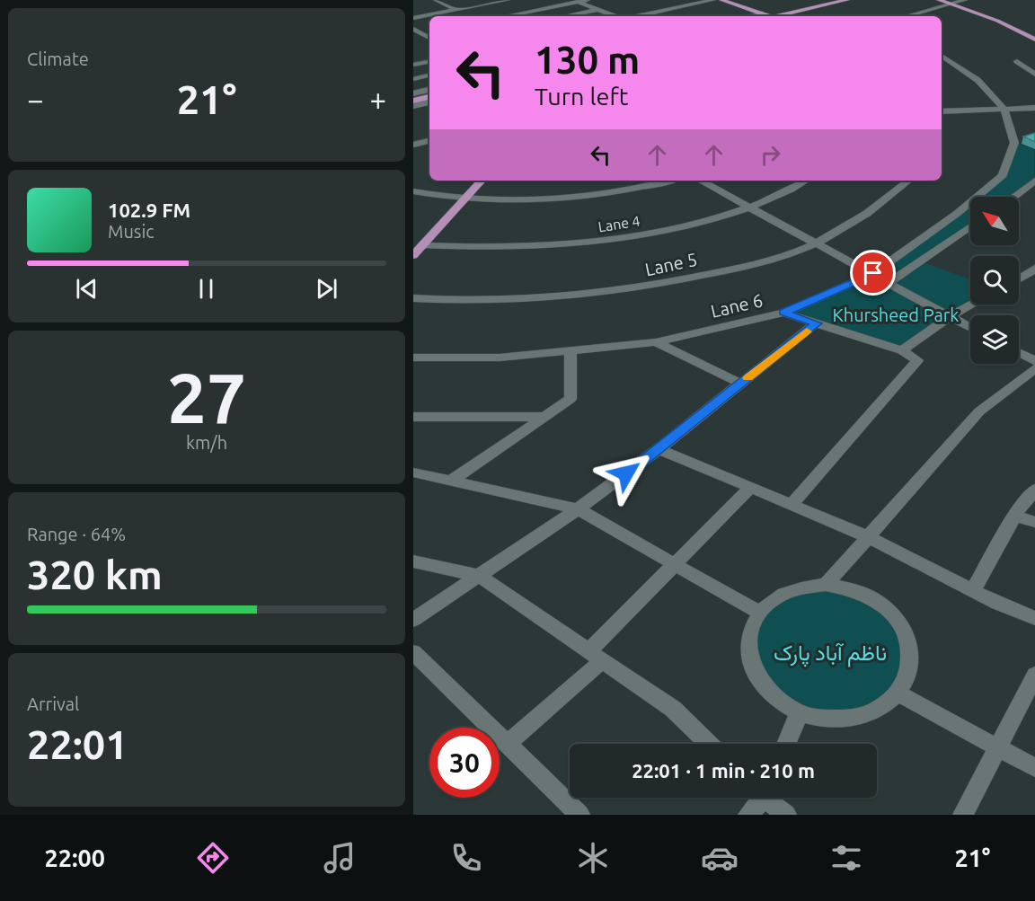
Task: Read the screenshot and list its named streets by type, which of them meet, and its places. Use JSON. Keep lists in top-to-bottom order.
{
  "streets": {
    "street": ["Lane 4", "Lane 5", "Lane 6"]
  },
  "parks": ["Khursheed Park", "ناظم آباد پارک"],
  "north": "top left",
  "page": {
    "tile": [
      "Climate",
      ["27", "km/h"],
      ["Range · 64%", "320 km"],
      ["Arrival", "22:01"]
    ],
    "turn": ["130 m", "Turn left"],
    "heat": ["−", "21°", "+"],
    "song": ["102.9 FM", "Music"],
    "limit": "30",
    "trip": "22:01 · 1 min · 210 m",
    "tabs": ["22:00", "21°"]
  }
}
